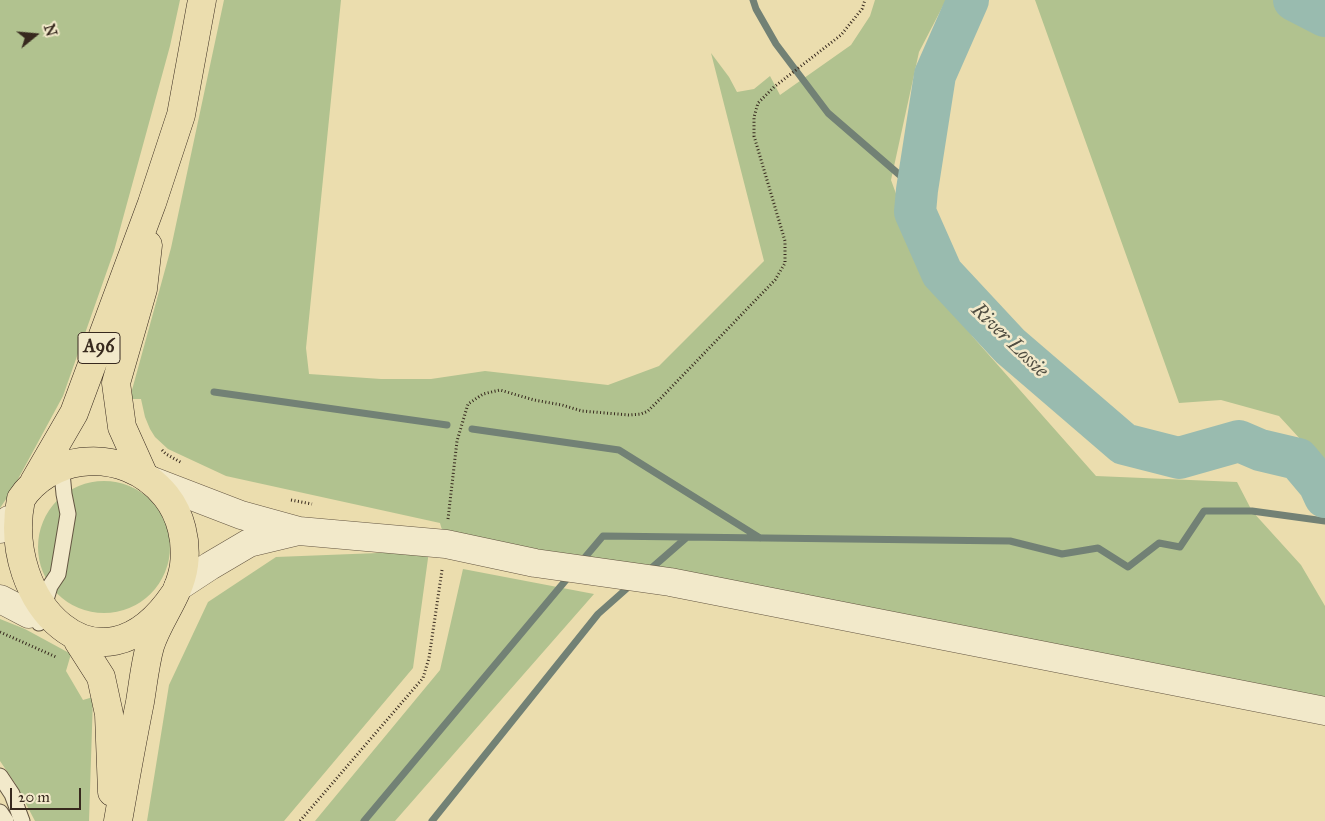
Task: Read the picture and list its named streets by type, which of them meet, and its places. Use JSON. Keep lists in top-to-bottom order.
{
  "streets": {
    "highway": ["A96"]
  },
  "water": ["River Lossie"],
  "scale_bar": "20 m",
  "north": "right"
}
